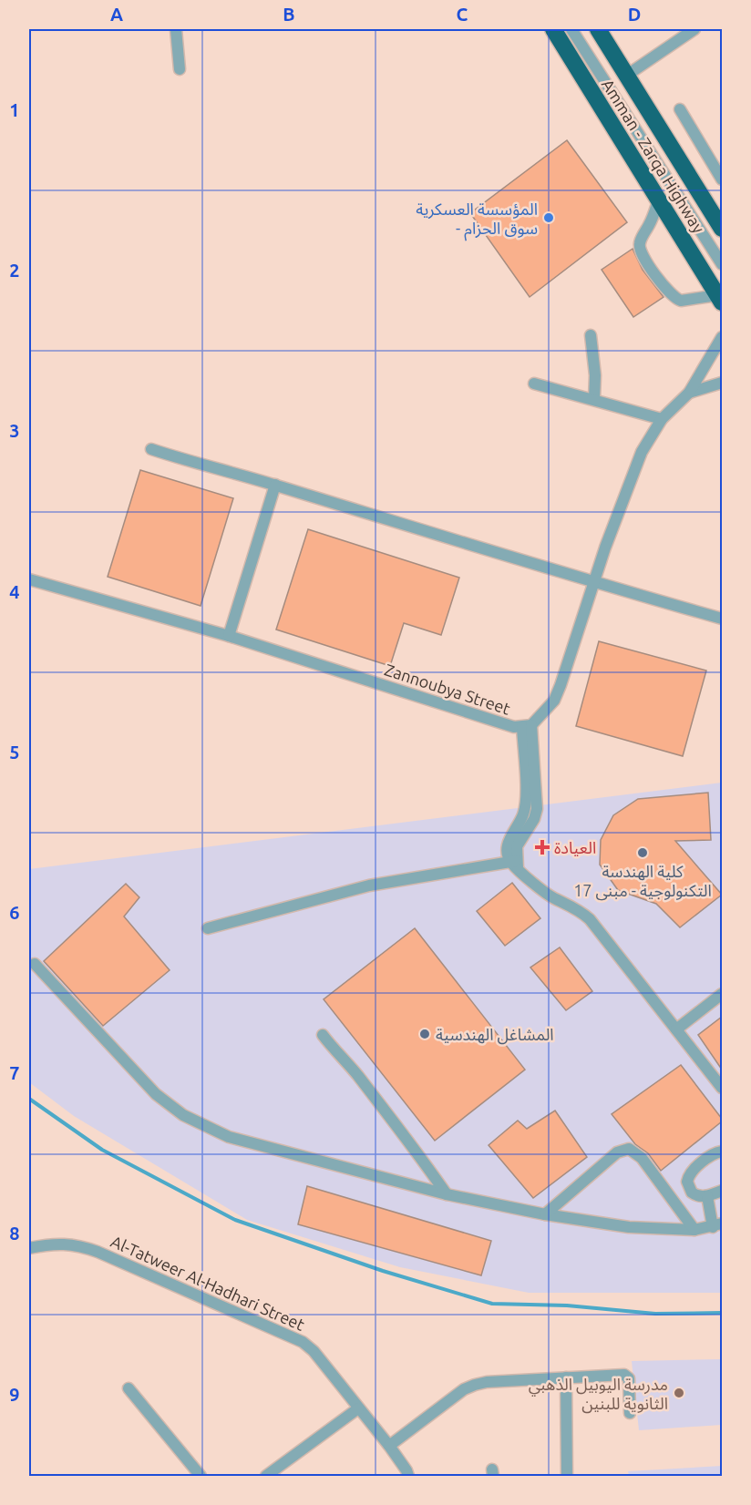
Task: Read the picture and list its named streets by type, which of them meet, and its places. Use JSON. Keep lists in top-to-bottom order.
{
  "streets": {
    "highway": ["Amman - Zarqa Highway"],
    "street": ["Zannoubya Street", "Al-Tatweer Al-Hadhari Street"]
  },
  "places": {
    "other": [
      "المؤسسة العسكرية - سوق الحزام",
      "كلية الهندسة التكنولوجية - مبنى 17",
      "المشاغل الهندسية",
      "مدرسة اليوبيل الذهبي الثانوية للبنين"
    ],
    "health": ["العيادة"]
  },
  "grid": {
    "columns": [
      "A",
      "B",
      "C",
      "D"
    ],
    "rows": [
      "1",
      "2",
      "3",
      "4",
      "5",
      "6",
      "7",
      "8",
      "9"
    ]
  }
}
